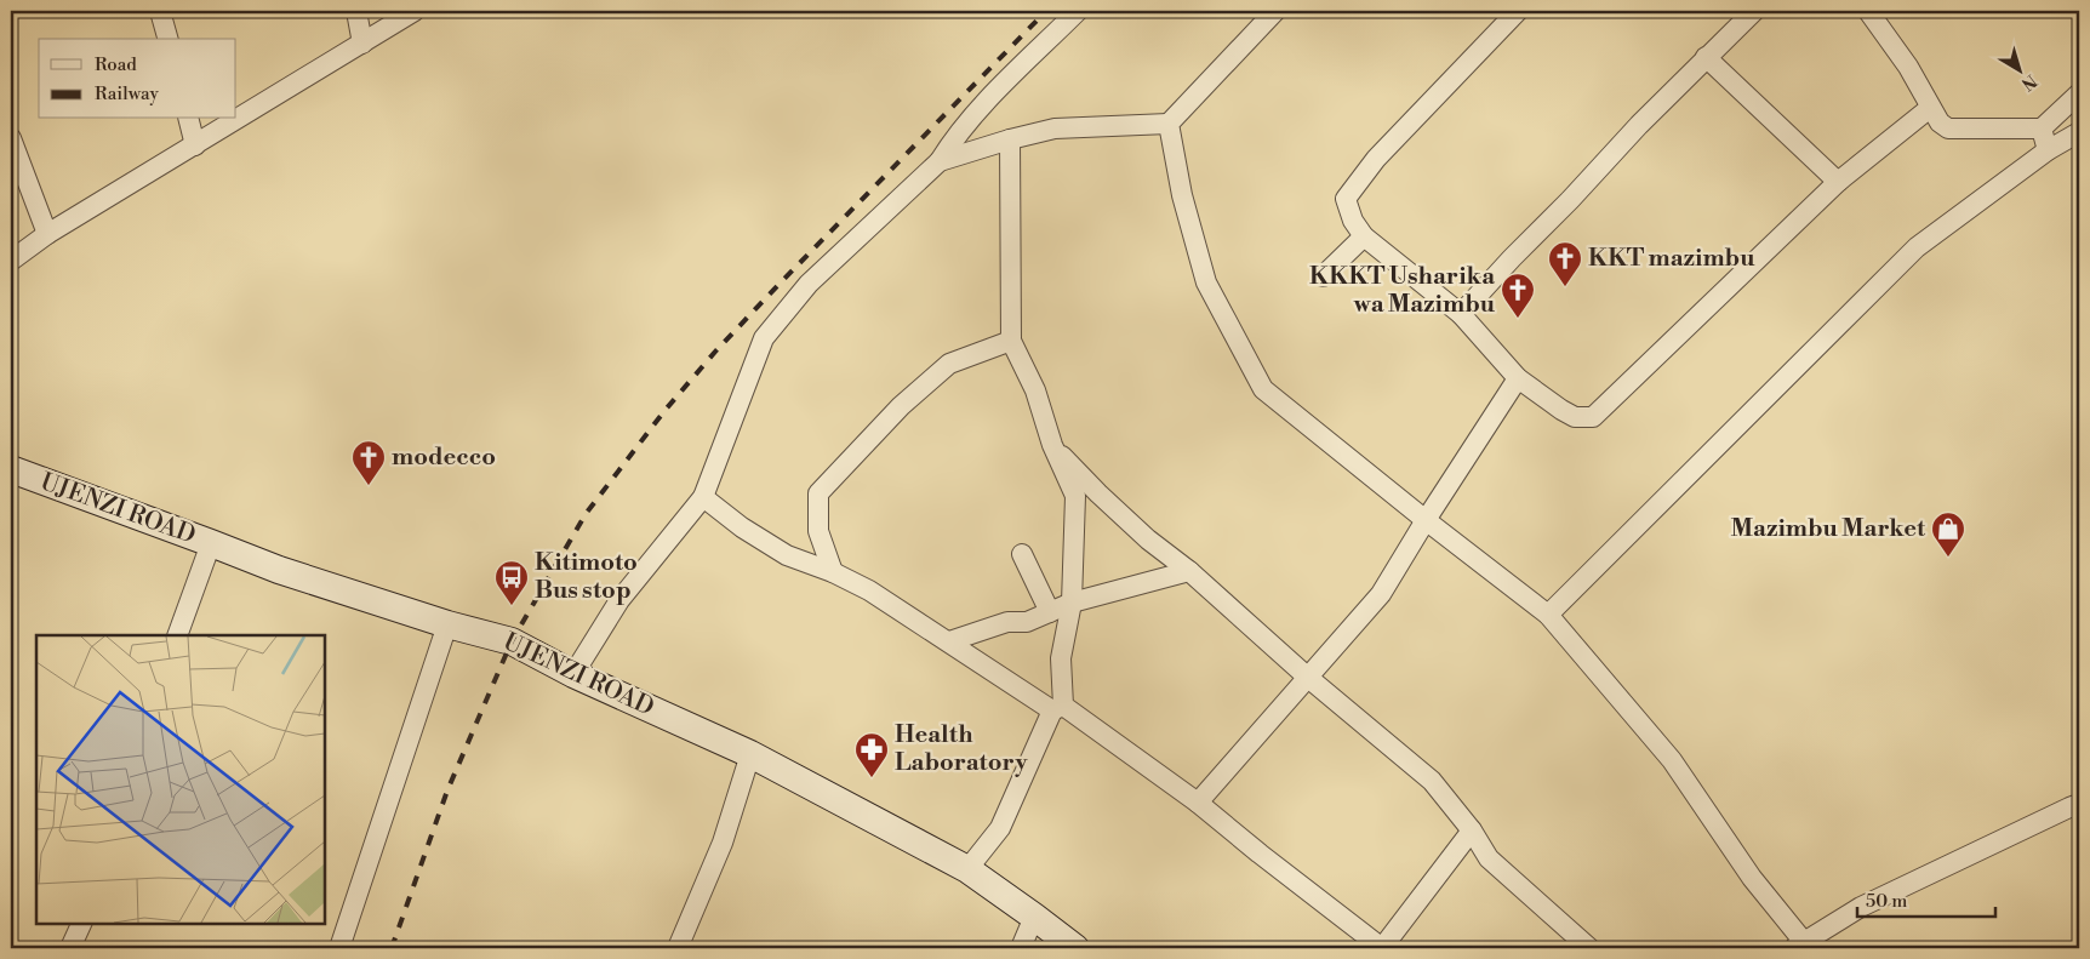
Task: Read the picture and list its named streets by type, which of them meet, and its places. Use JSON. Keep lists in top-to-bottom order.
{
  "streets": {
    "street": ["UJENZI ROAD"]
  },
  "places": {
    "church": ["KKT mazimbu", "KKKT Usharika wa Mazimbu", "modecco"],
    "shop": ["Mazimbu Market"],
    "bus stop": ["Kitimoto Bus stop"],
    "pharmacy": ["Health Laboratory"]
  },
  "legend": ["Road", "Railway"],
  "scale_bar": "50 m",
  "north": "bottom right"
}
